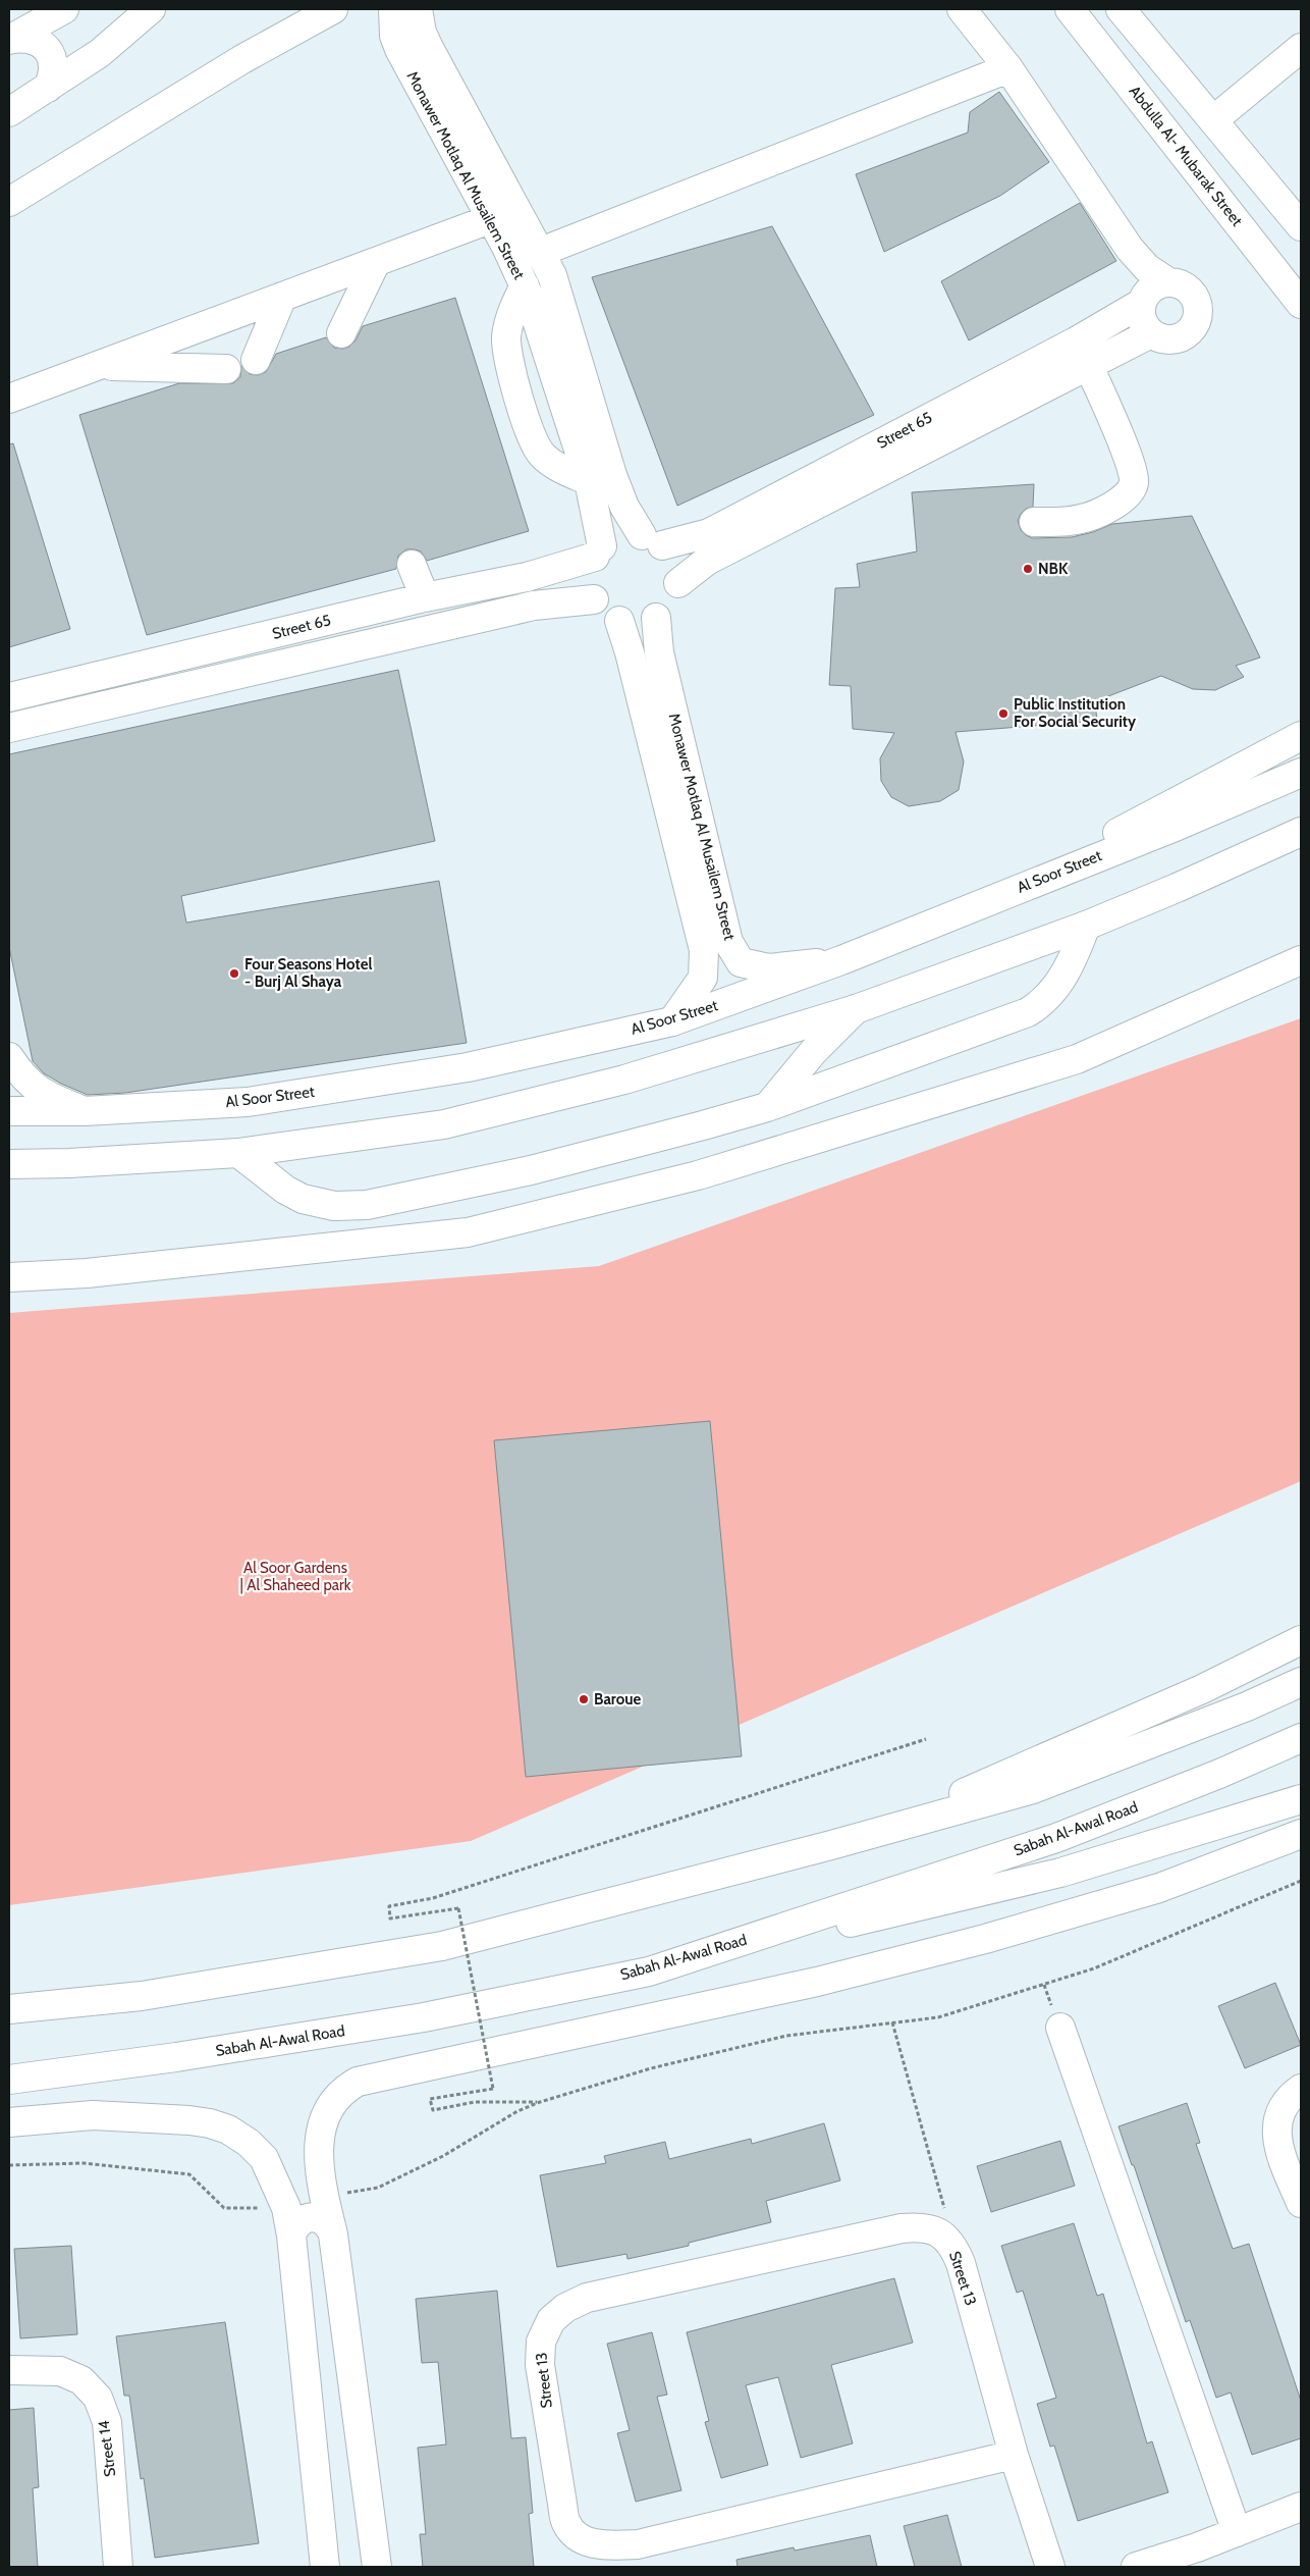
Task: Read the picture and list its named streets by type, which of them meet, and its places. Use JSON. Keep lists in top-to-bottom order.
{
  "streets": {
    "main road": [
      "Abdulla Al- Mubarak Street",
      "Monawer Motlaq Al Musailem Street",
      "Street 65",
      "Al Soor Street",
      "Sabah Al-Awal Road",
      "Street 13",
      "Street 14"
    ]
  },
  "crossings": [
    ["Monawer Motlaq Al Musailem Street", "Street 65"],
    ["Monawer Motlaq Al Musailem Street", "Al Soor Street"]
  ],
  "parks": ["Al Soor Gardens | Al Shaheed park"],
  "places": [
    "NBK",
    "Public Institution For Social Security",
    "Four Seasons Hotel - Burj Al Shaya",
    "Baroue"
  ]
}
